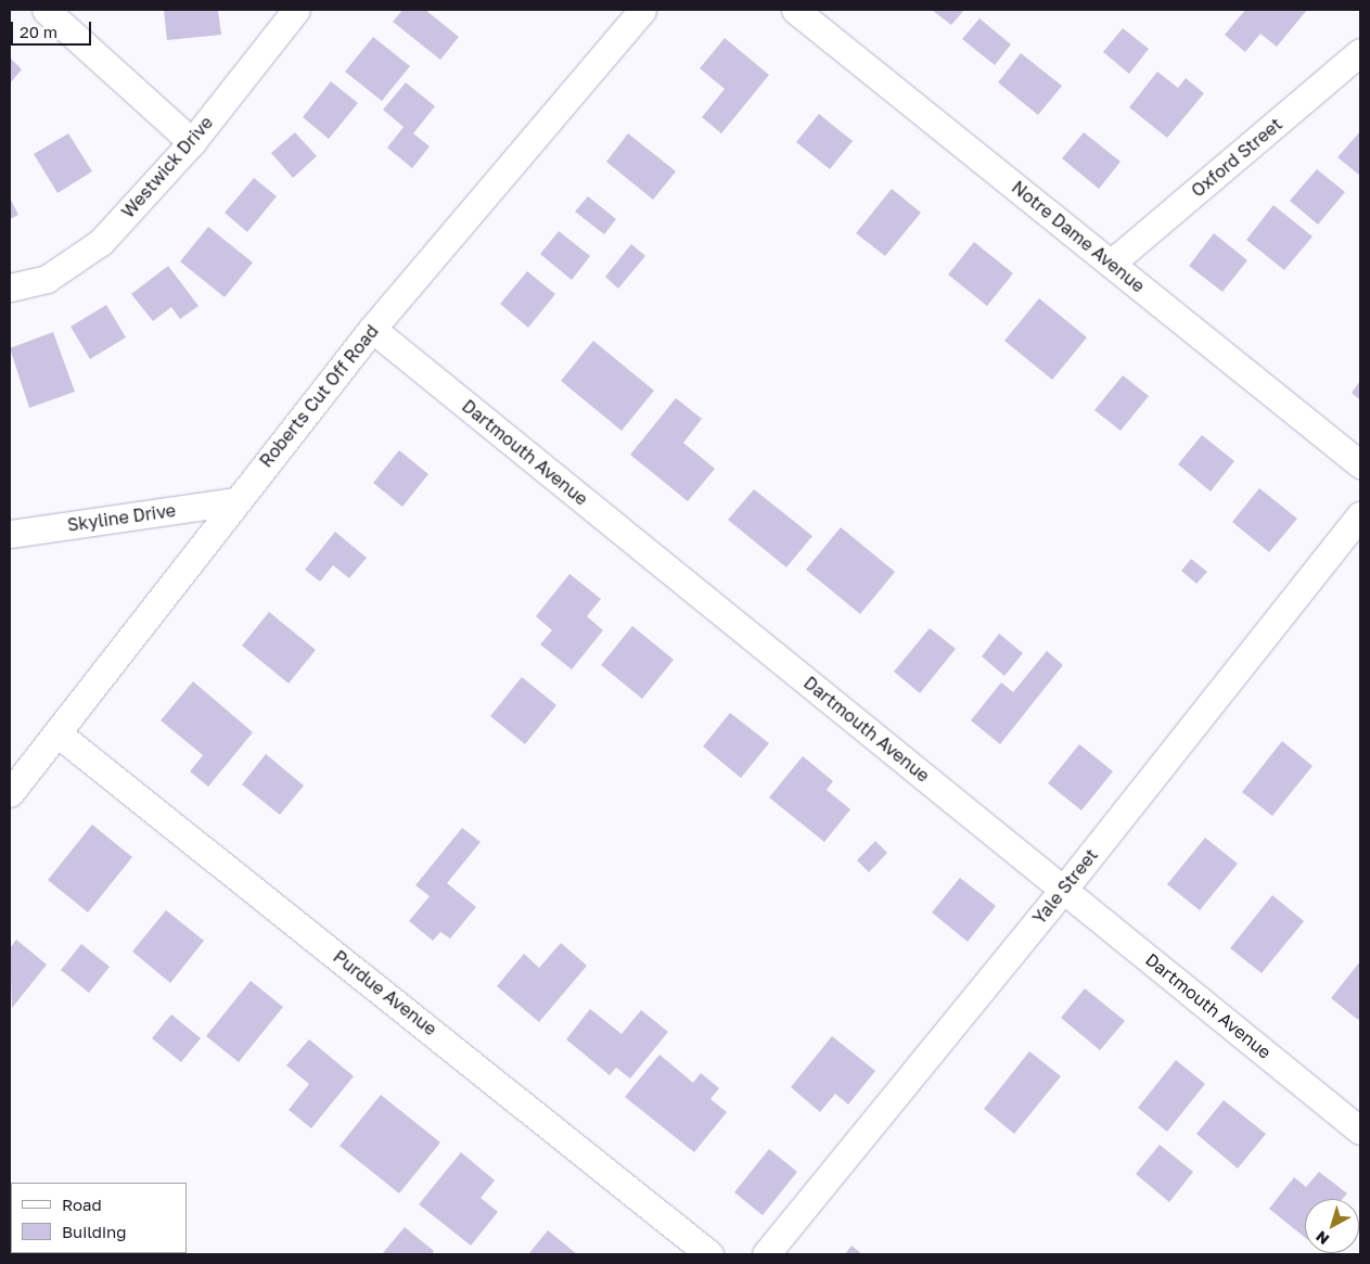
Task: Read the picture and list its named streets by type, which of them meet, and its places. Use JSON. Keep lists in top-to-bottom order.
{
  "streets": {
    "street": [
      "Oxford Street",
      "Westwick Drive",
      "Notre Dame Avenue",
      "Roberts Cut Off Road",
      "Dartmouth Avenue",
      "Skyline Drive",
      "Yale Street",
      "Purdue Avenue"
    ]
  },
  "crossings": [
    ["Oxford Street", "Notre Dame Avenue"],
    ["Roberts Cut Off Road", "Dartmouth Avenue"],
    ["Roberts Cut Off Road", "Skyline Drive"],
    ["Roberts Cut Off Road", "Purdue Avenue"],
    ["Dartmouth Avenue", "Yale Street"]
  ],
  "legend": ["Road", "Building"],
  "scale_bar": "20 m",
  "north": "bottom left"
}
